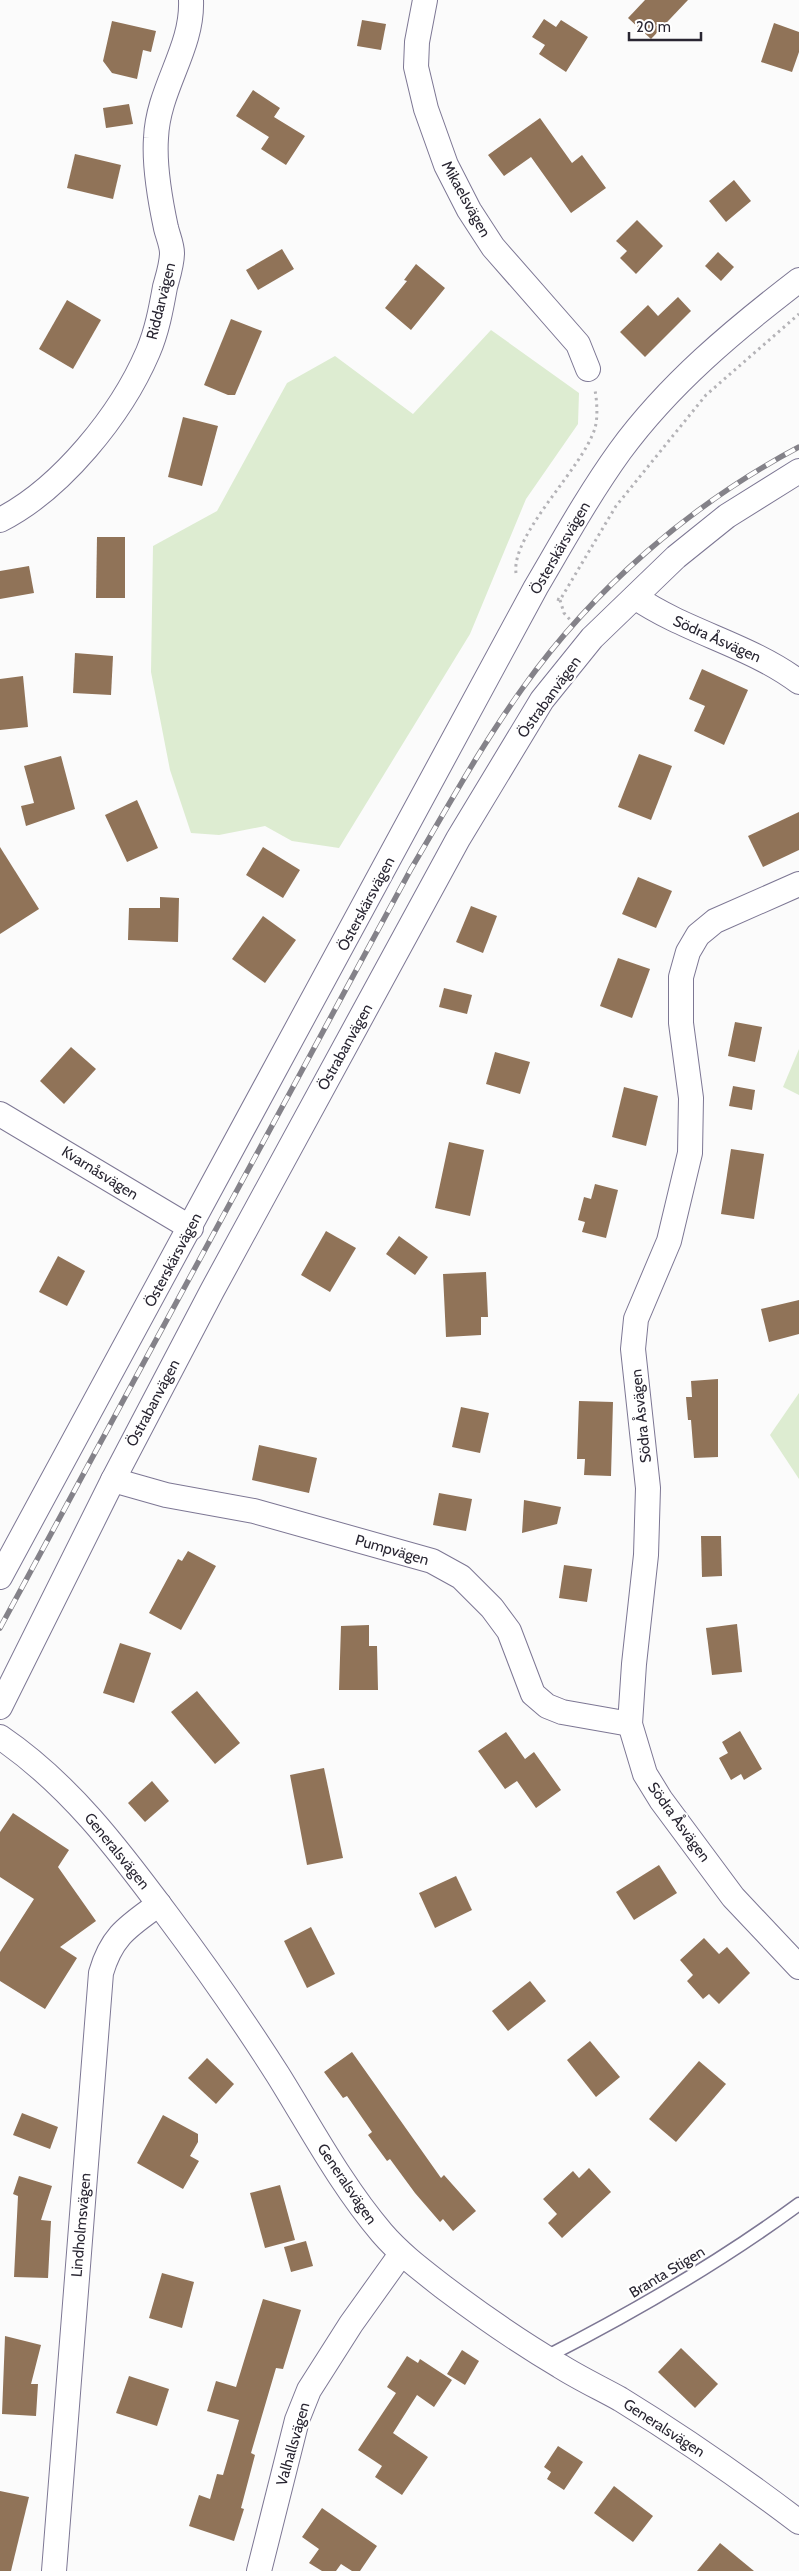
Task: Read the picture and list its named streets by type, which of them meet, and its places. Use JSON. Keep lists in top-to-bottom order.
{
  "streets": {
    "street": [
      "Mikaelsvägen",
      "Riddarvägen",
      "Österskärsvägen",
      "Södra Åsvägen",
      "Östrabanvägen",
      "Kvarnåsvägen",
      "Pumpvägen",
      "Generalsvägen",
      "Lindholmsvägen",
      "Valhallsvägen"
    ],
    "lane": ["Branta Stigen"]
  },
  "crossings": [
    ["Österskärsvägen", "Kvarnåsvägen"],
    ["Södra Åsvägen", "Östrabanvägen"],
    ["Södra Åsvägen", "Pumpvägen"],
    ["Östrabanvägen", "Pumpvägen"],
    ["Generalsvägen", "Lindholmsvägen"],
    ["Generalsvägen", "Branta Stigen"],
    ["Generalsvägen", "Valhallsvägen"]
  ],
  "scale_bar": "20 m"
}
